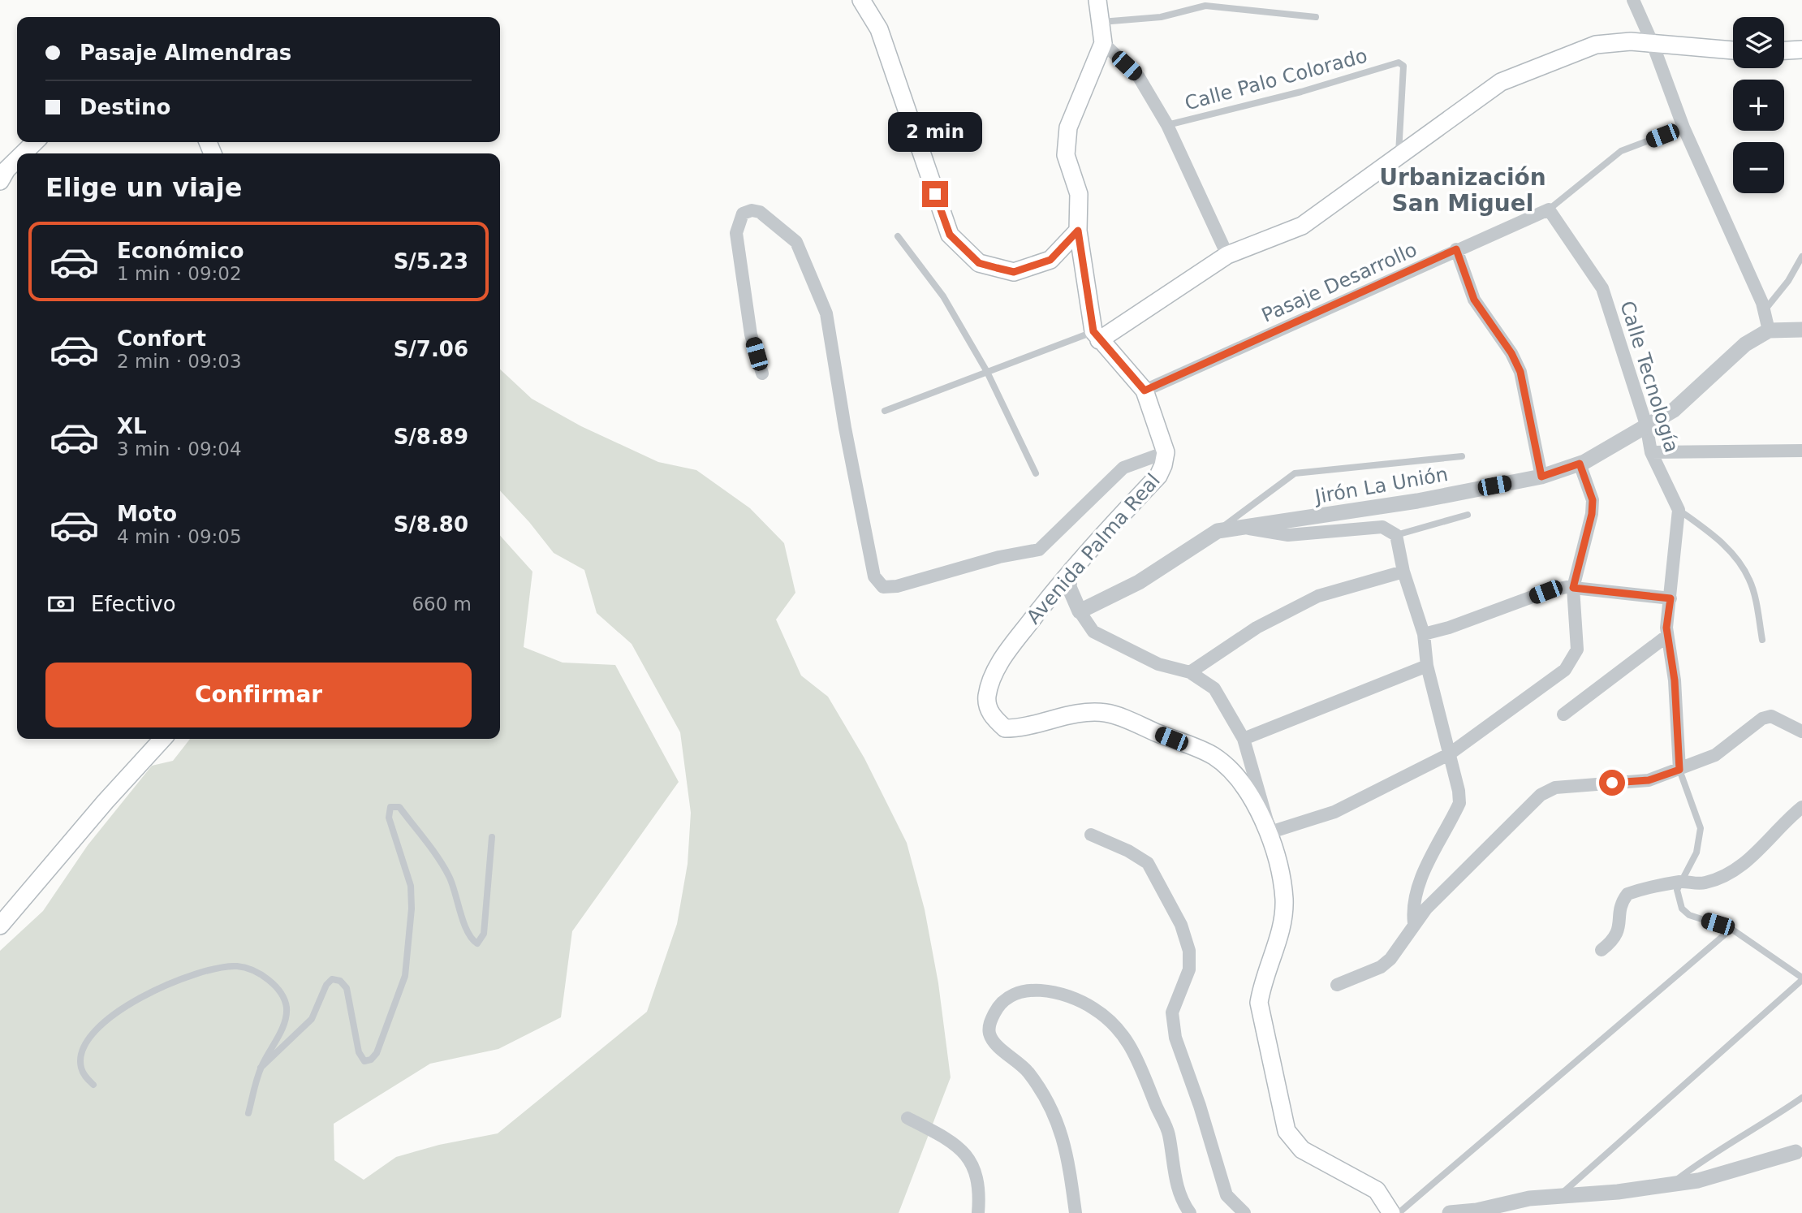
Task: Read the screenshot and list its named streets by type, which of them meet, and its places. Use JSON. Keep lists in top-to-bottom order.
{
  "streets": {
    "main road": ["Avenida Palma Real"],
    "street": ["Pasaje Desarrollo", "Calle Tecnología", "Jirón La Unión"],
    "lane": ["Calle Palo Colorado"]
  },
  "crossings": [
    ["Pasaje Desarrollo", "Calle Tecnología"],
    ["Pasaje Desarrollo", "Avenida Palma Real"],
    ["Calle Tecnología", "Jirón La Unión"]
  ],
  "districts": ["Urbanización San Miguel"],
  "page": {
    "map_buttons": ["+", "−"],
    "banner": ["Pasaje Almendras", "Destino"],
    "bubble": "2 min",
    "heading": "Elige un viaje",
    "list": [
      {
        "name": "Económico",
        "note": "1 min · 09:02",
        "value": "S/5.23"
      },
      {
        "name": "Confort",
        "note": "2 min · 09:03",
        "value": "S/7.06"
      },
      {
        "name": "XL",
        "note": "3 min · 09:04",
        "value": "S/8.89"
      },
      {
        "name": "Moto",
        "note": "4 min · 09:05",
        "value": "S/8.80"
      }
    ],
    "pay": ["Efectivo", "660 m"],
    "buttons": "Confirmar"
  }
}
